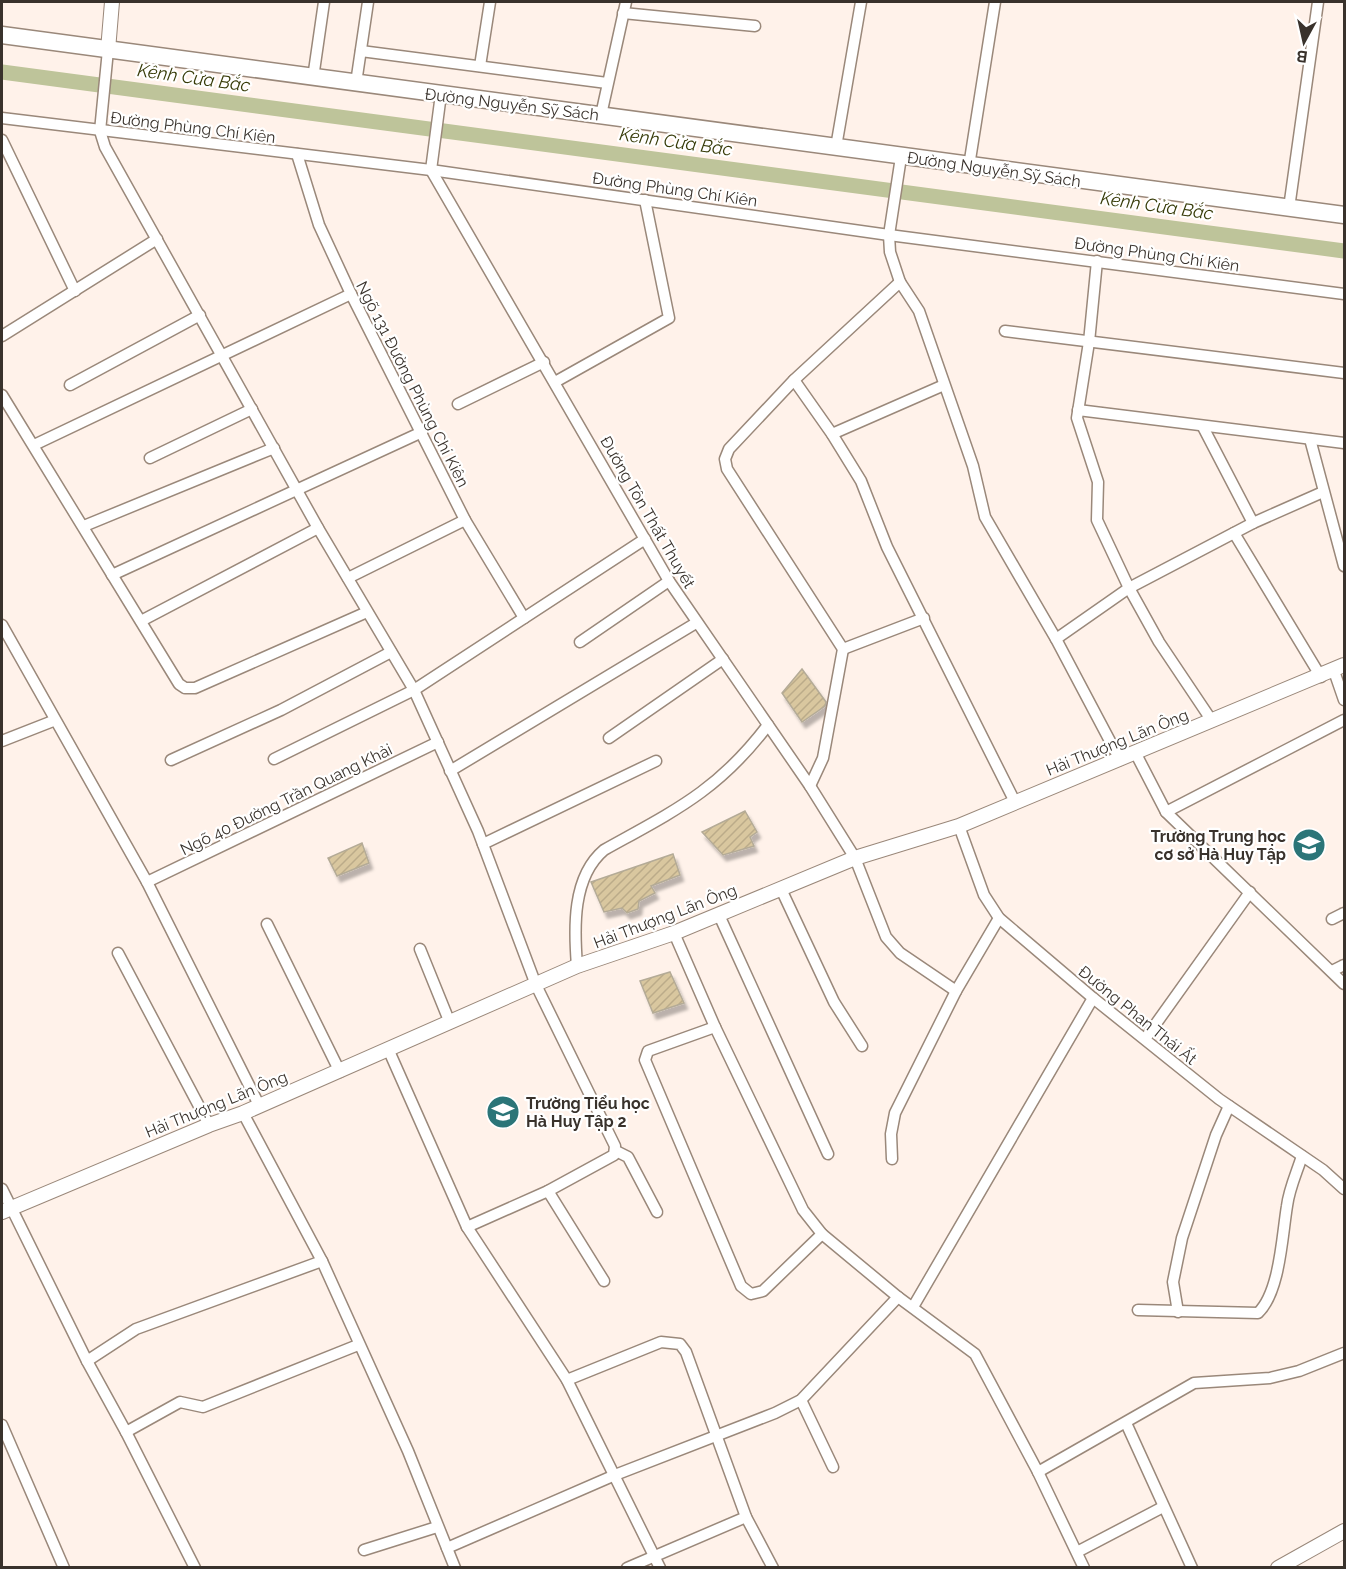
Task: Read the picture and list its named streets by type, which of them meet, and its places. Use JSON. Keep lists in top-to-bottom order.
{
  "streets": {
    "main road": ["Đường Nguyễn Sỹ Sách"],
    "street": [
      "Đường Phùng Chí Kiên",
      "Ngõ 131 Đường Phùng Chí Kiên",
      "Đường Tôn Thất Thuyết",
      "Hải Thượng Lãn Ông",
      "Ngõ 40 Đường Trần Quang Khải",
      "Đường Phan Thái Ất"
    ]
  },
  "crossings": [
    ["Đường Phùng Chí Kiên", "Ngõ 131 Đường Phùng Chí Kiên"],
    ["Đường Phùng Chí Kiên", "Đường Tôn Thất Thuyết"],
    ["Đường Tôn Thất Thuyết", "Hải Thượng Lãn Ông"],
    ["Hải Thượng Lãn Ông", "Đường Phan Thái Ất"]
  ],
  "water": ["Kênh Cửa Bắc"],
  "places": {
    "school or university": ["Trường Trung học cơ sở Hà Huy Tập", "Trường Tiểu học Hà Huy Tập 2"]
  },
  "north": "bottom"
}
